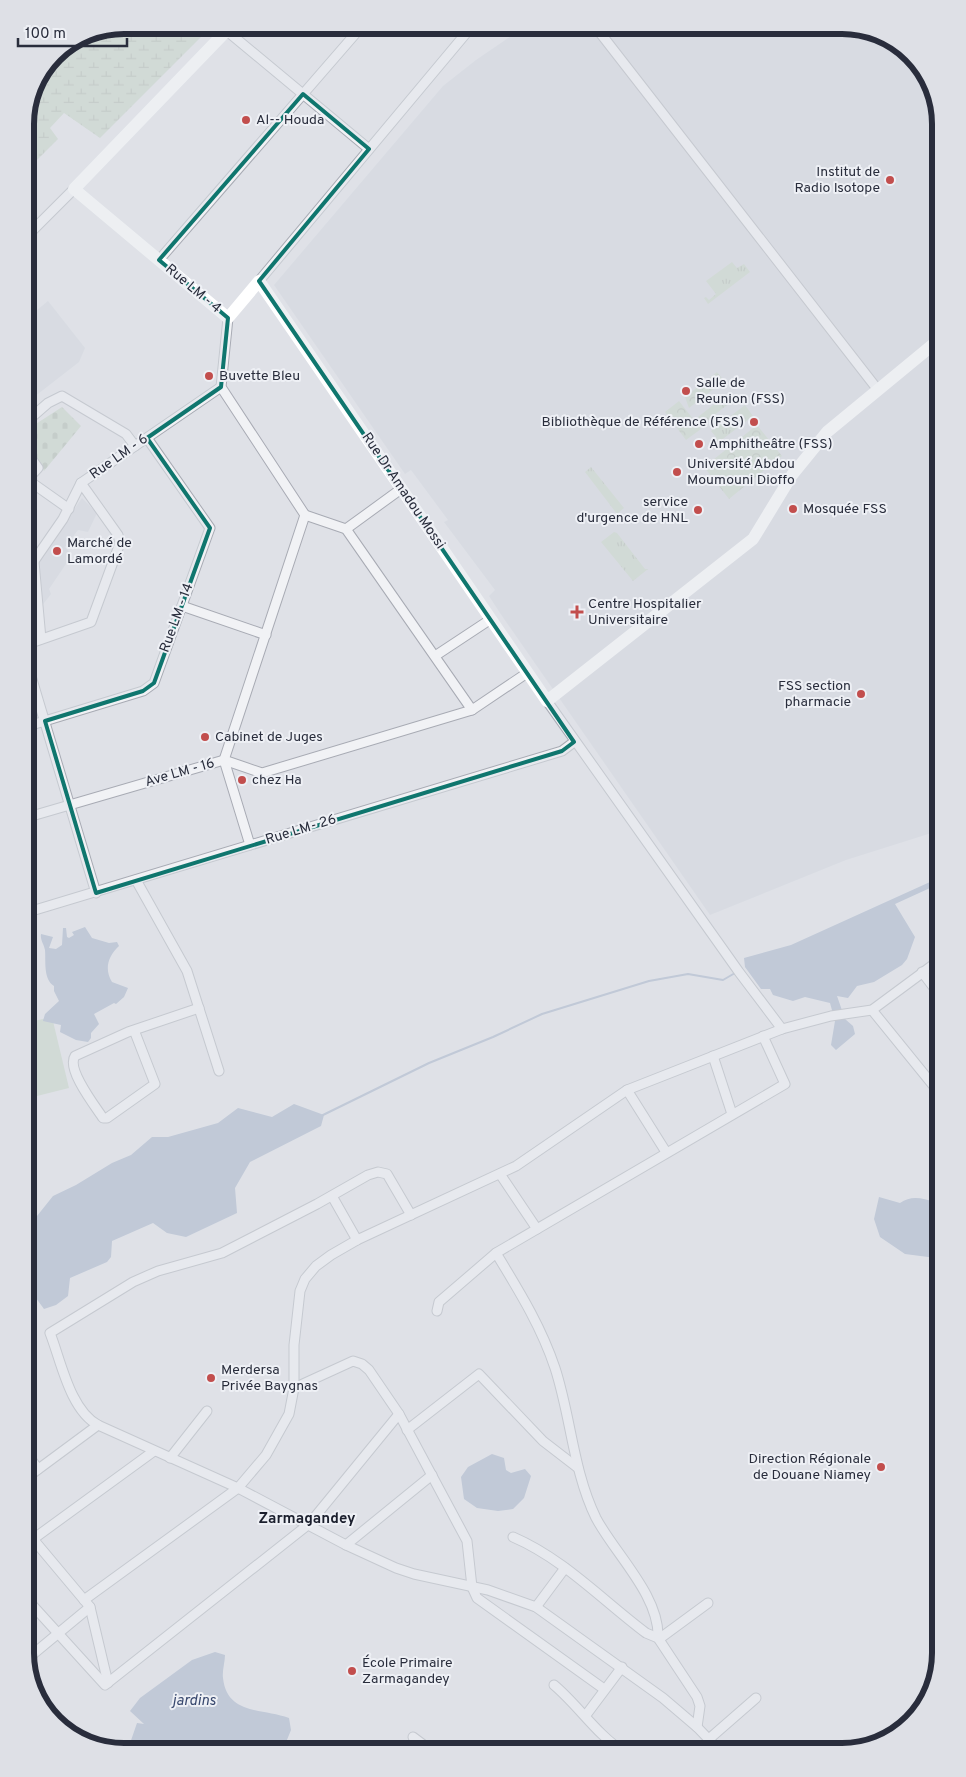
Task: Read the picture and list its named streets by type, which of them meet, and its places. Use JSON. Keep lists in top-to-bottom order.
{
  "streets": {
    "street": [
      "Rue LM - 4",
      "Rue LM - 6",
      "Rue Dr Amadou Mossi",
      "Rue LM - 14",
      "Ave LM - 16",
      "Rue LM- 26"
    ]
  },
  "crossings": [
    ["Rue LM - 4", "Rue LM - 6"],
    ["Rue LM - 6", "Rue LM - 14"],
    ["Rue Dr Amadou Mossi", "Ave LM - 16"]
  ],
  "districts": ["Zarmagandey"],
  "water": ["jardins"],
  "places": {
    "other": [
      "Al-- Houda",
      "Institut de Radio Isotope",
      "Buvette Bleu",
      "Salle de Reunion (FSS)",
      "Bibliothèque de Référence (FSS)",
      "Amphitheâtre (FSS)",
      "Université Abdou Moumouni Dioffo",
      "Mosquée FSS",
      "service d'urgence de HNL",
      "Marché de Lamordé",
      "FSS section pharmacie",
      "Cabinet de Juges",
      "chez Ha",
      "Merdersa Privée Baygnas",
      "Direction Régionale de Douane Niamey",
      "École Primaire Zarmagandey"
    ],
    "health": ["Centre Hospitalier Universitaire"]
  },
  "scale_bar": "100 m"
}
